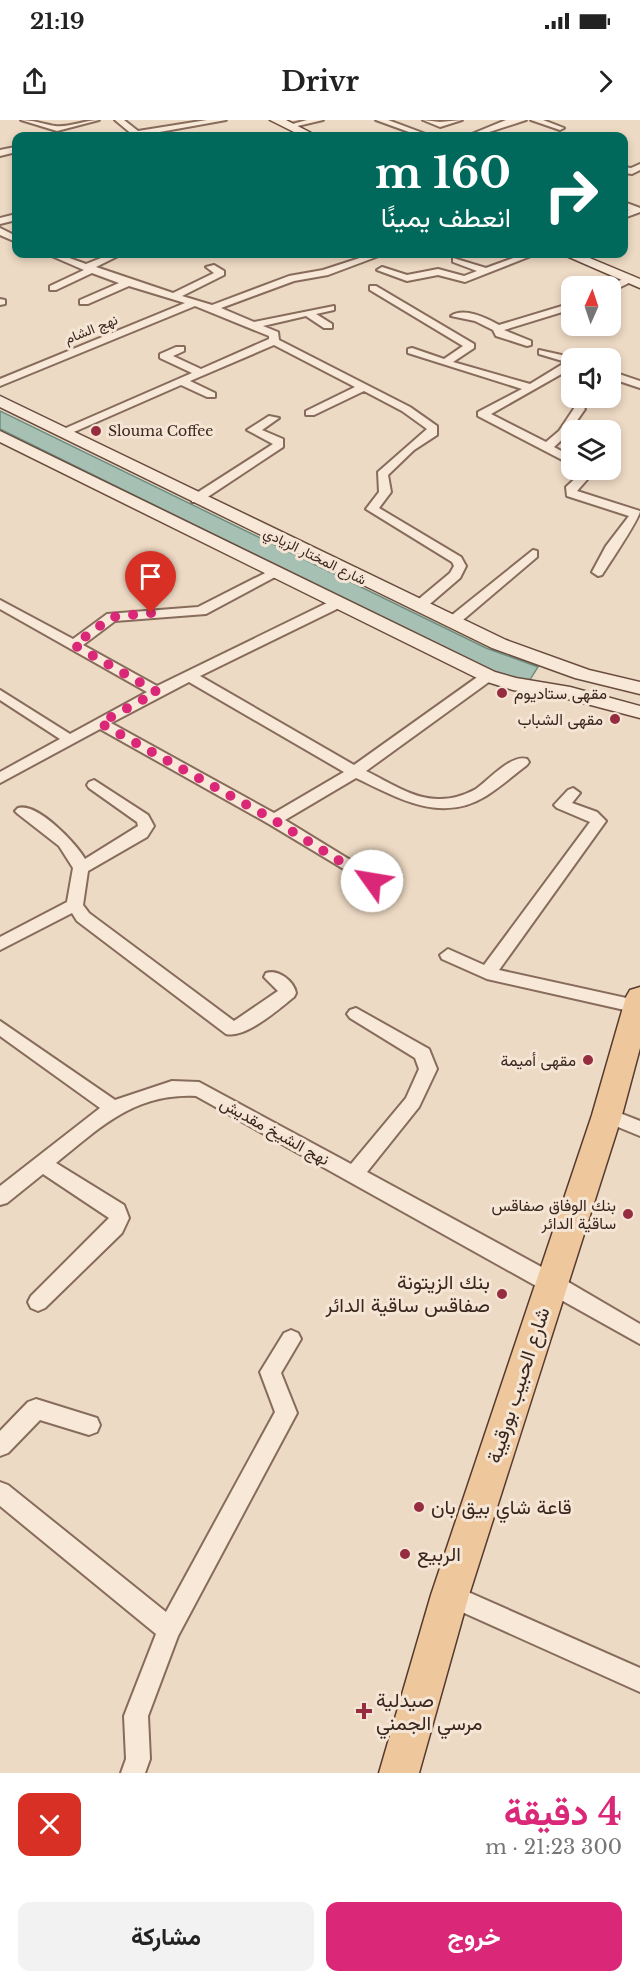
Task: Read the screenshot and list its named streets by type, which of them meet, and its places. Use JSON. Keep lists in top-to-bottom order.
{
  "streets": {
    "main road": ["شارع المختار الزيادي", "شارع الحبيب بورقيبة"],
    "street": ["نهج الشام", "نهج الشيخ مقديش"]
  },
  "crossings": [
    ["نهج الشيخ مقديش", "شارع الحبيب بورقيبة"]
  ],
  "places": {
    "other": [
      "Slouma Coffee",
      "مقهى ستاديوم",
      "مقهى الشباب",
      "مقهى أميمة",
      "بنك الوفاق صفاقس ساقية الدائر",
      "بنك الزيتونة صفاقس ساقية الدائر",
      "قاعة شاي بيق بان",
      "الربيع"
    ],
    "health": ["صيدلية مرسي الجمني"]
  },
  "north": "top",
  "page": {
    "status": "21:19",
    "header": "Drivr",
    "turn": ["160 m", "انعطف يمينًا"],
    "heading": ["4 دقيقة", "300 m · 21:23"],
    "buttons": ["خروج", "مشاركة"]
  }
}
